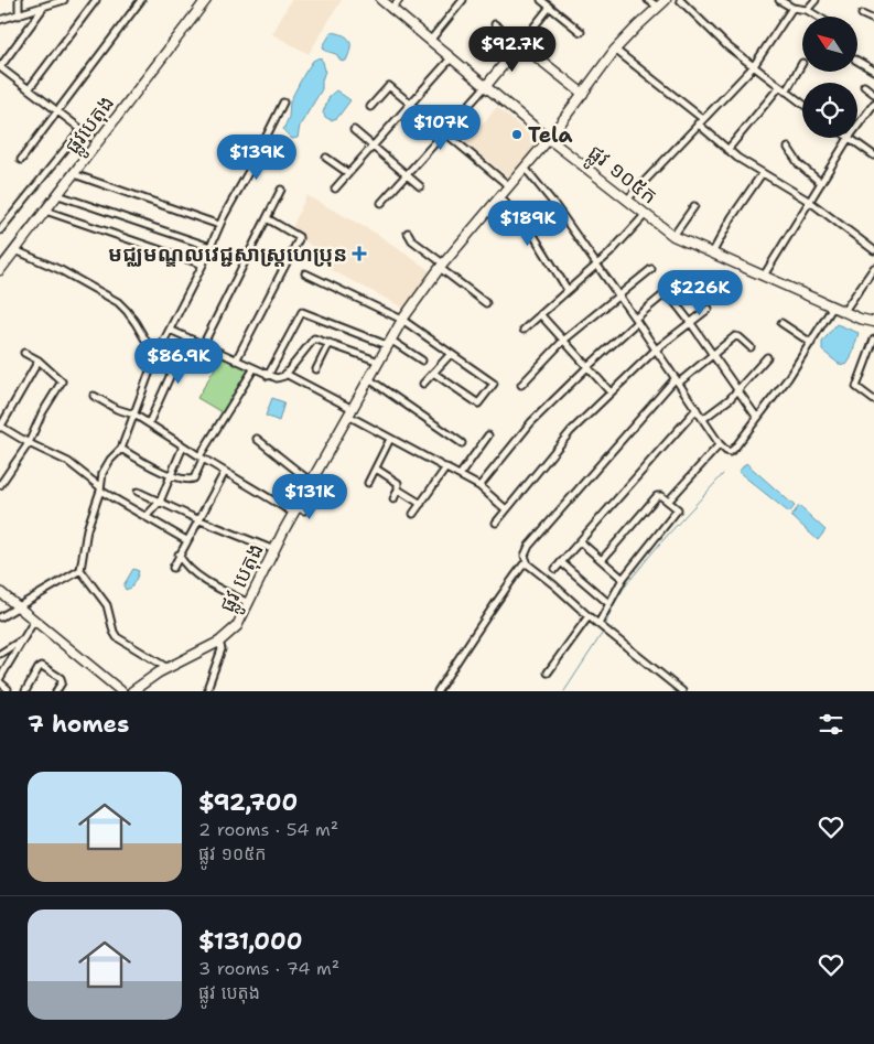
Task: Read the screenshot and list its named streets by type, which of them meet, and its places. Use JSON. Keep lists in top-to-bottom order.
{
  "streets": {
    "street": ["ផ្លូវបេតុង", "ផ្លូវ ១០៥ក", "ផ្លូវ បេតុង"]
  },
  "crossings": [
    ["ផ្លូវ ១០៥ក", "ផ្លូវ បេតុង"]
  ],
  "places": {
    "other": ["Tela"],
    "health": ["មជ្ឈមណ្ឌលវេជ្ជសាស្ត្រហេប្រុន"]
  },
  "north": "top left",
  "page": {
    "price": [
      "$92.7K",
      "$107K",
      "$139K",
      "$189K",
      "$226K",
      "$86.9K",
      "$131K"
    ],
    "heading": "7 homes",
    "list": [
      {
        "name": "$92,700",
        "note": "2 rooms · 54 m² · ផ្លូវ ១០៥ក"
      },
      {
        "name": "$131,000",
        "note": "3 rooms · 74 m² · ផ្លូវ បេតុង"
      }
    ]
  }
}
